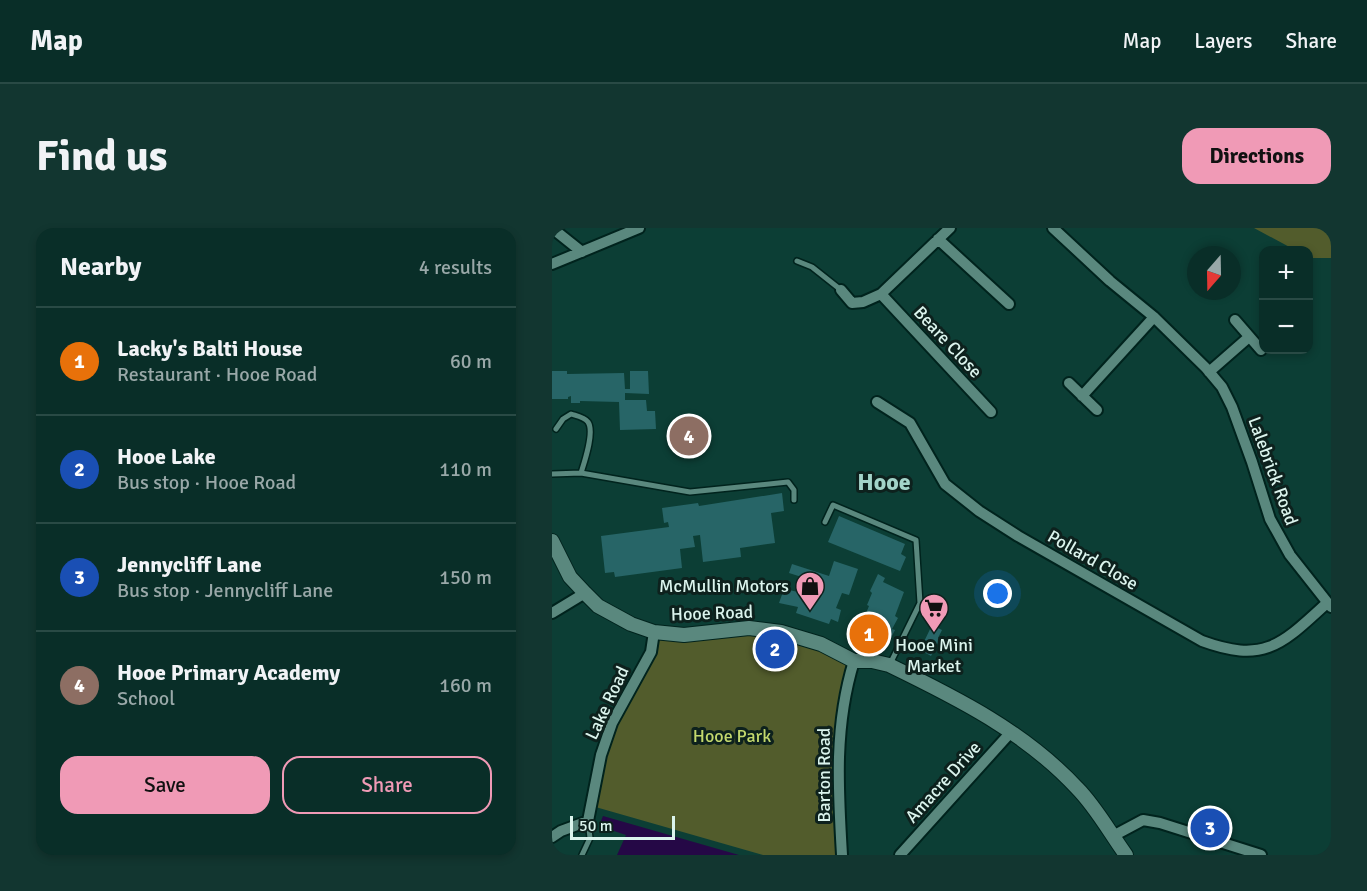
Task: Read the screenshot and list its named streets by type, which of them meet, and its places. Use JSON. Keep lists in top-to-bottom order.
{
  "streets": {
    "street": [
      "Beare Close",
      "Lalebrick Road",
      "Pollard Close",
      "Hooe Road",
      "Lake Road",
      "Barton Road",
      "Amacre Drive"
    ]
  },
  "crossings": [
    ["Lalebrick Road", "Pollard Close"],
    ["Hooe Road", "Lake Road"],
    ["Hooe Road", "Barton Road"],
    ["Hooe Road", "Amacre Drive"]
  ],
  "districts": ["Hooe"],
  "parks": ["Hooe Park"],
  "places": {
    "shop": ["McMullin Motors"],
    "supermarket": ["Hooe Mini Market"]
  },
  "scale_bar": "50 m",
  "north": "bottom",
  "page": {
    "header": "Map",
    "nav": ["Map", "Layers", "Share"],
    "buttons": [
      "Directions",
      ["Save", "Share"]
    ],
    "title": "Find us",
    "heading": ["Nearby", "4 results"],
    "map_buttons": ["+", "−"],
    "list": [
      {
        "mark": "1",
        "name": "Lacky's Balti House",
        "note": "Restaurant · Hooe Road",
        "value": "60 m"
      },
      {
        "mark": "2",
        "name": "Hooe Lake",
        "note": "Bus stop · Hooe Road",
        "value": "110 m"
      },
      {
        "mark": "3",
        "name": "Jennycliff Lane",
        "note": "Bus stop · Jennycliff Lane",
        "value": "150 m"
      },
      {
        "mark": "4",
        "name": "Hooe Primary Academy",
        "note": "School",
        "value": "160 m"
      }
    ],
    "pins": [
      "4",
      "1",
      "2",
      "3"
    ],
    "scale": "50 m"
  }
}
